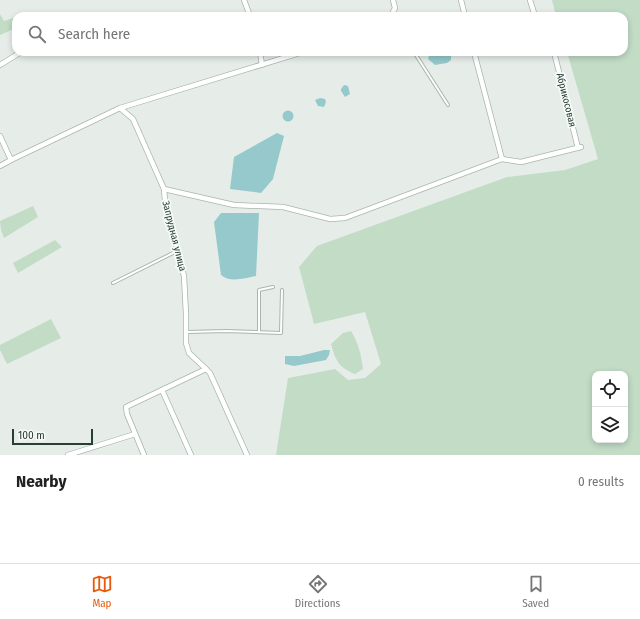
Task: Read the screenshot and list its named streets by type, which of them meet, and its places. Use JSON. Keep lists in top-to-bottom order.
{
  "streets": {
    "street": ["Абрикосовая", "Запрудная улица"]
  },
  "scale_bar": "100 m",
  "page": {
    "search": "Search here",
    "scale": "100 m",
    "heading": ["Nearby", "0 results"],
    "nav": ["Map", "Directions", "Saved"]
  }
}
